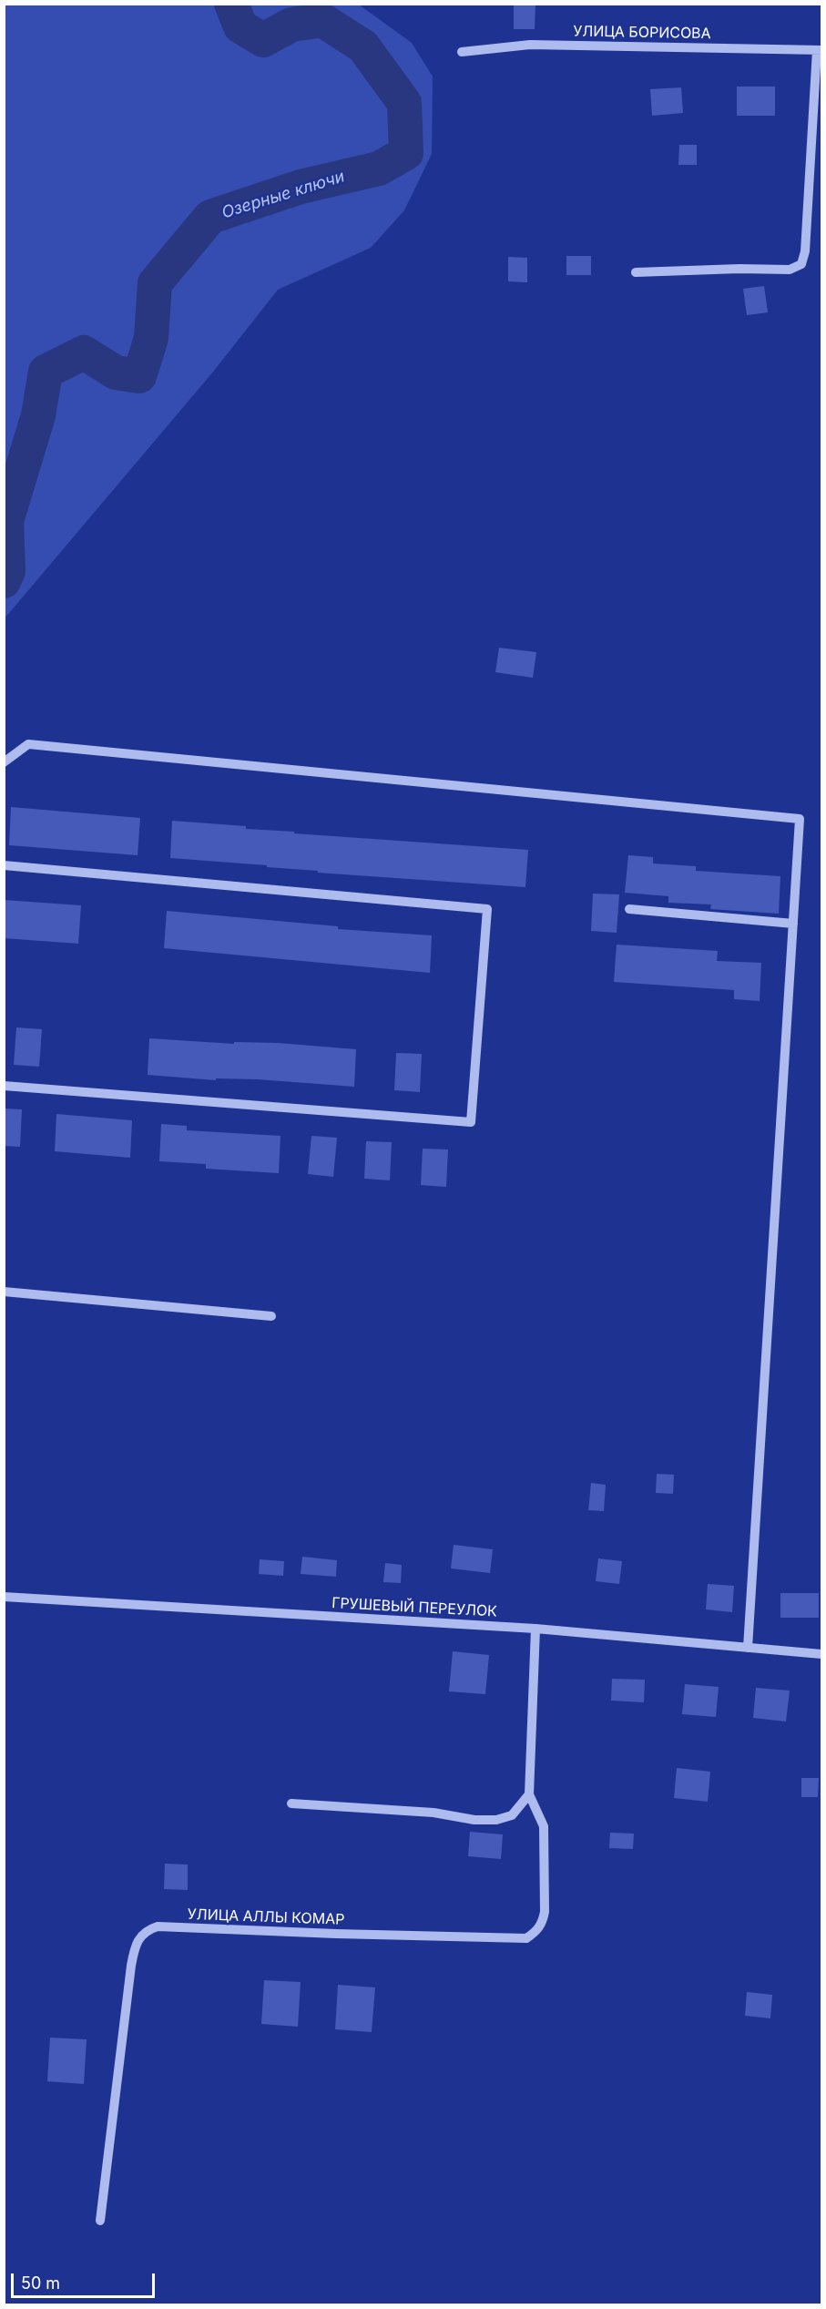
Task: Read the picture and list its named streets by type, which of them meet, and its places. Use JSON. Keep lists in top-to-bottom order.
{
  "streets": {
    "street": ["УЛИЦА БОРИСОВА", "ГРУШЕВЫЙ ПЕРЕУЛОК", "УЛИЦА АЛЛЫ КОМАР"]
  },
  "water": ["Озерные ключи"],
  "scale_bar": "50 m"
}
